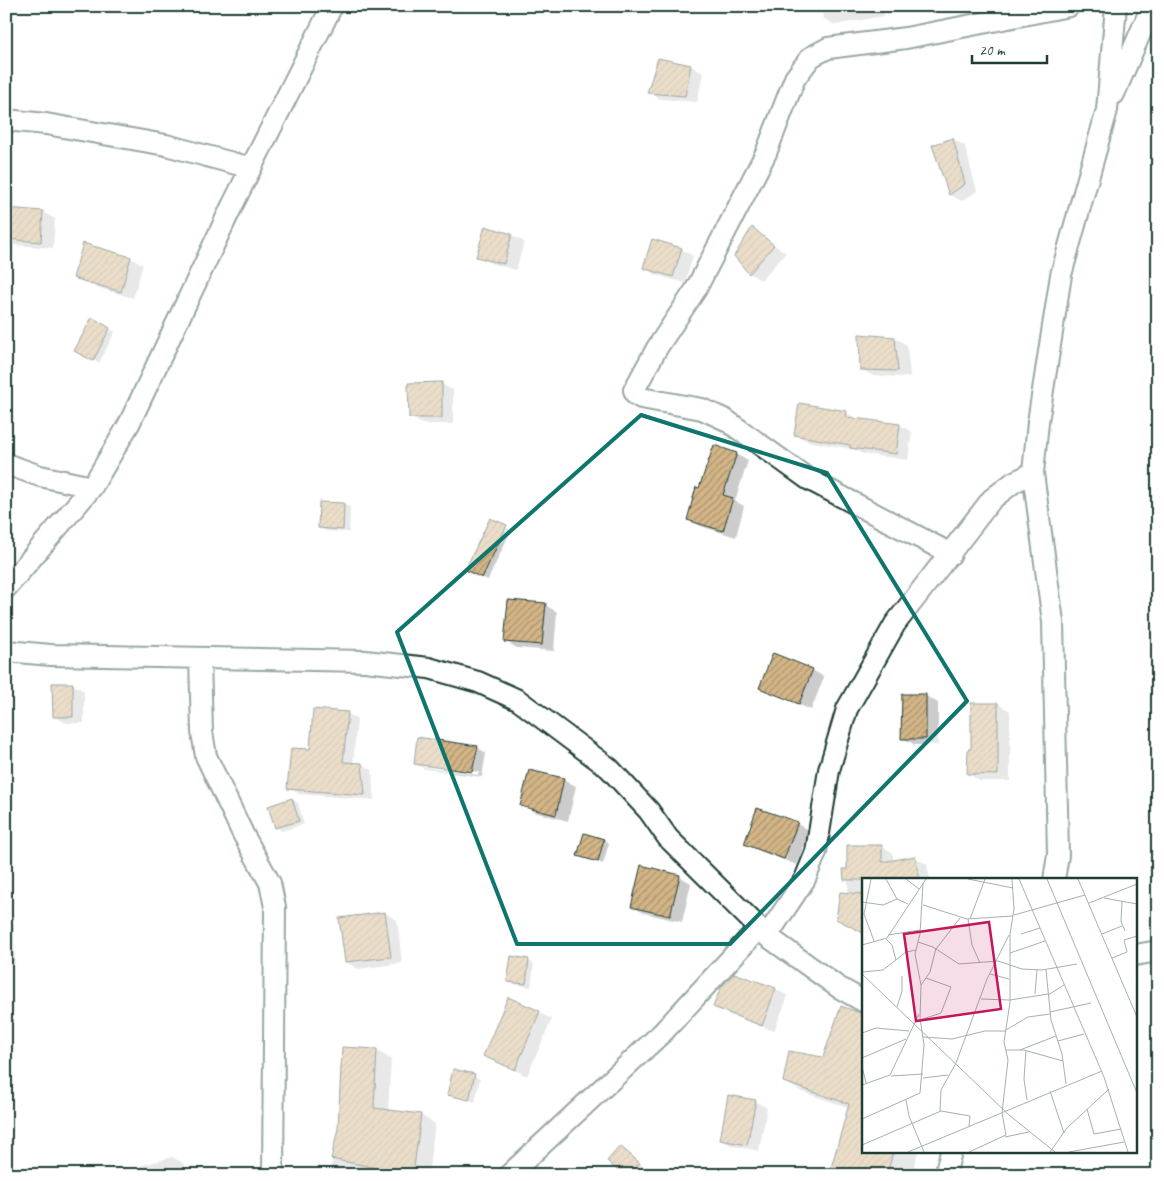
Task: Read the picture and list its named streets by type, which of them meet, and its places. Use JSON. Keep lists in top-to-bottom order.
{
  "scale_bar": "20 m"
}
